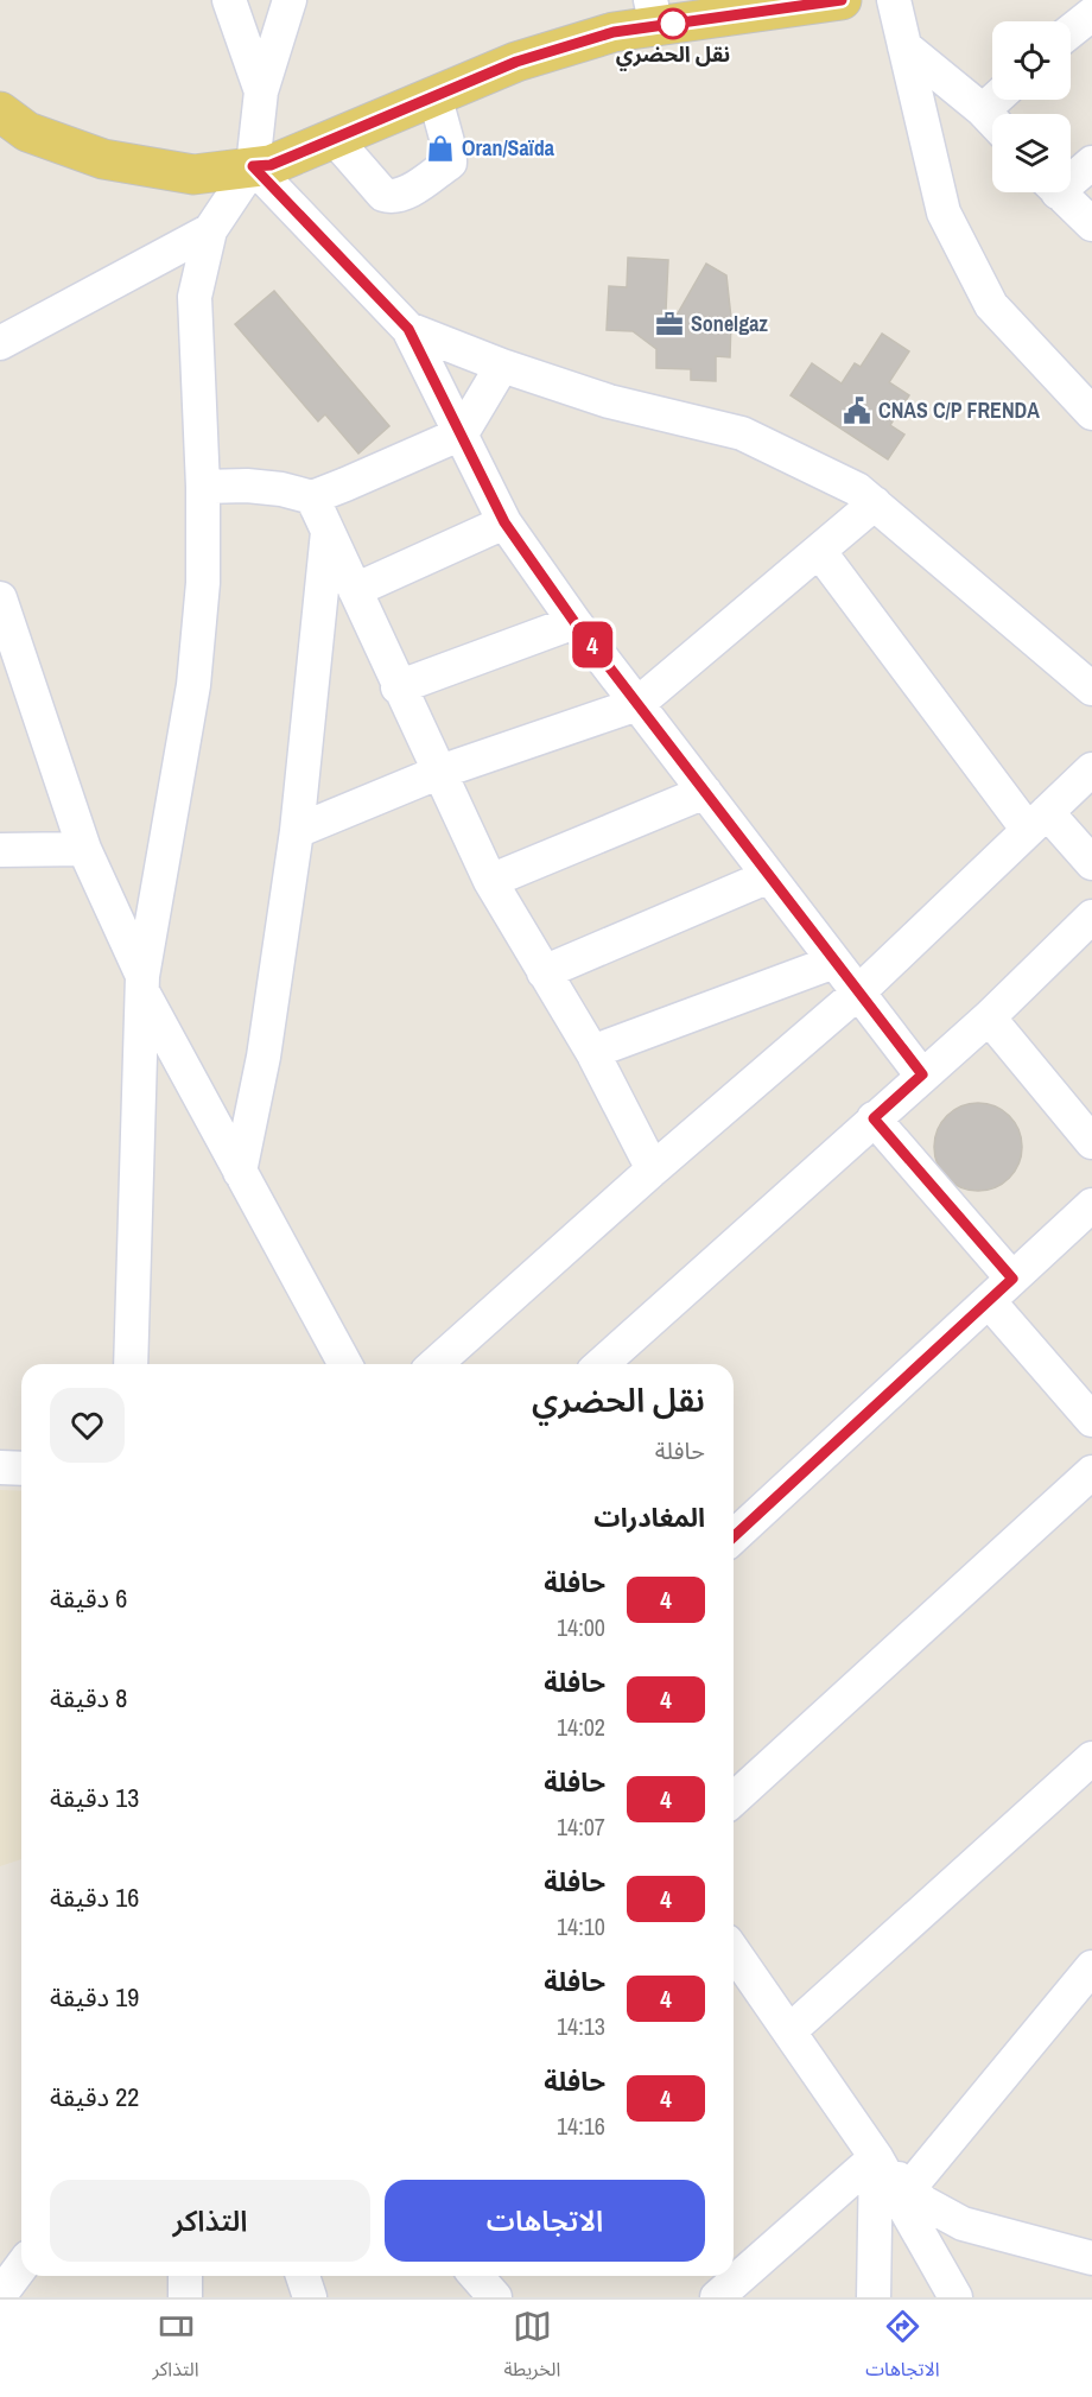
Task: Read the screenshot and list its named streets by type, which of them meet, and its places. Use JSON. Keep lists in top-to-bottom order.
{
  "places": {
    "other": ["نقل الحضري"],
    "shop": ["Oran/Saïda"],
    "office": ["Sonelgaz"],
    "public building": ["CNAS C/P FRENDA"]
  },
  "lines": ["bus line 4"],
  "page": {
    "on_map": "4",
    "heading": [
      ["نقل الحضري", "حافلة"],
      "المغادرات"
    ],
    "list": [
      {
        "mark": "4",
        "name": "حافلة",
        "note": "14:00",
        "value": "6 دقيقة"
      },
      {
        "mark": "4",
        "name": "حافلة",
        "note": "14:02",
        "value": "8 دقيقة"
      },
      {
        "mark": "4",
        "name": "حافلة",
        "note": "14:07",
        "value": "13 دقيقة"
      },
      {
        "mark": "4",
        "name": "حافلة",
        "note": "14:10",
        "value": "16 دقيقة"
      },
      {
        "mark": "4",
        "name": "حافلة",
        "note": "14:13",
        "value": "19 دقيقة"
      },
      {
        "mark": "4",
        "name": "حافلة",
        "note": "14:16",
        "value": "22 دقيقة"
      }
    ],
    "buttons": ["الاتجاهات", "التذاكر"],
    "tabs": ["الاتجاهات", "الخريطة", "التذاكر"]
  }
}
